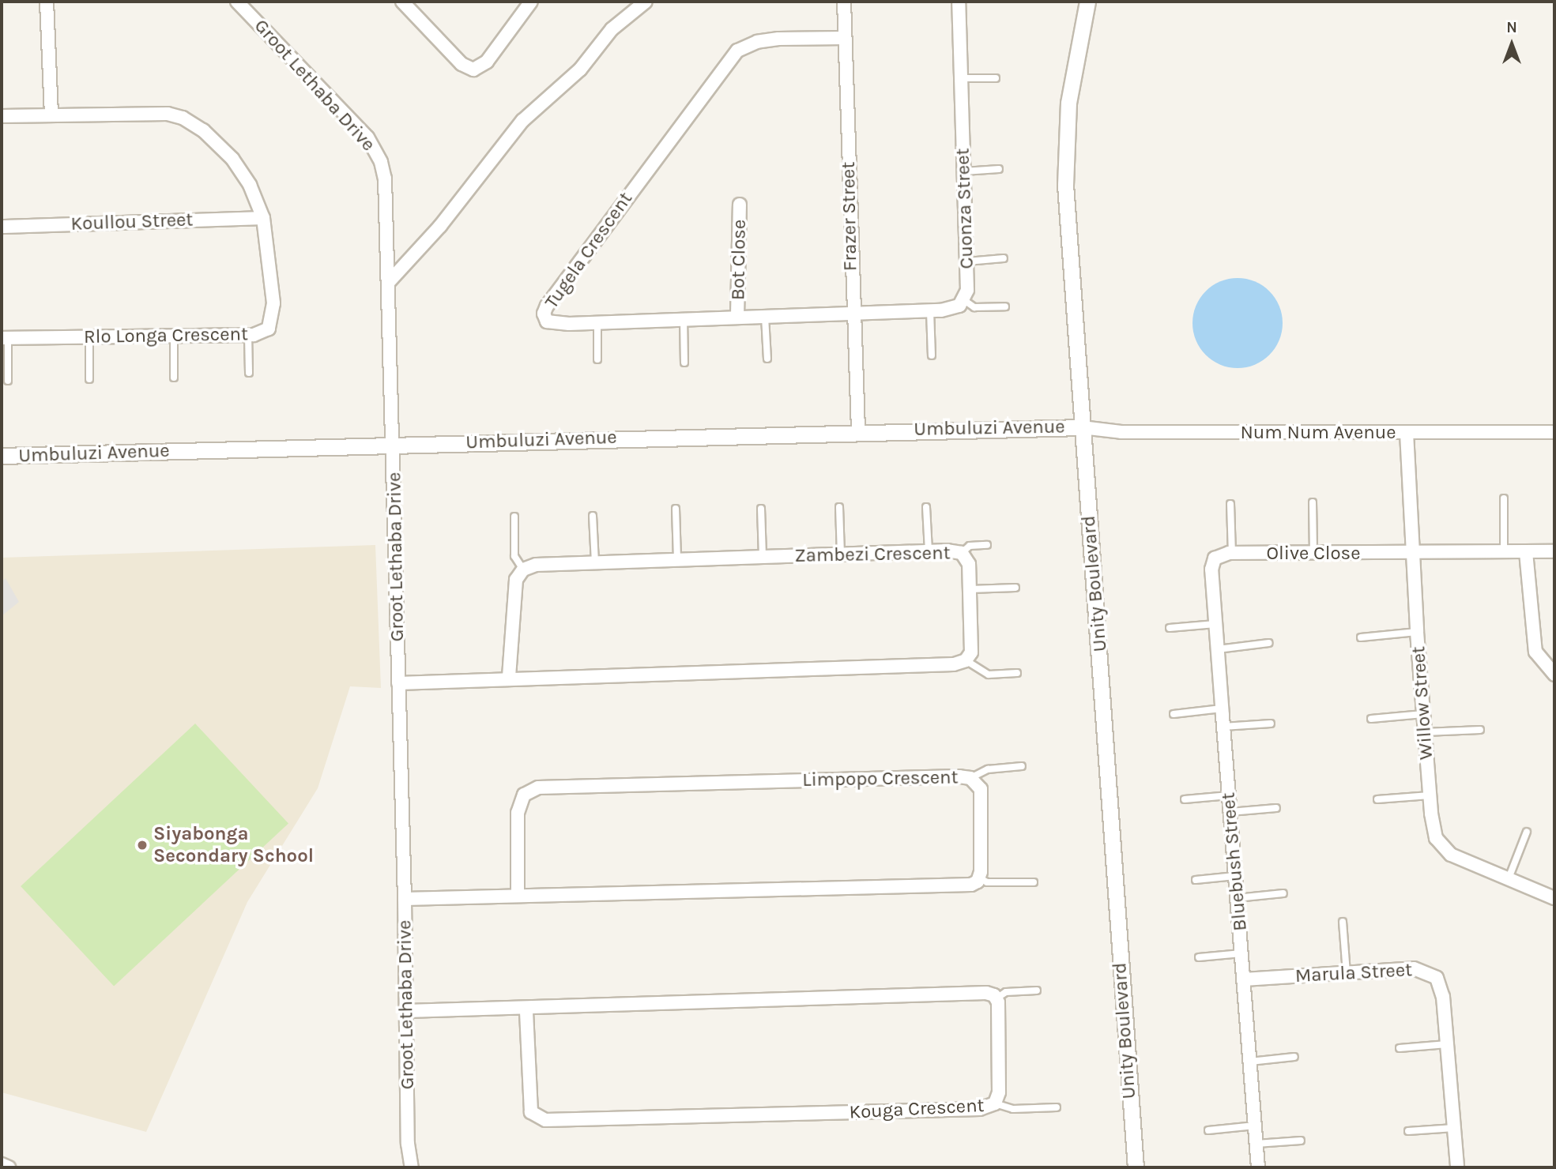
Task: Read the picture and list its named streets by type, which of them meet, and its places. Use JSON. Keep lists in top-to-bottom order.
{
  "streets": {
    "street": [
      "Groot Lethaba Drive",
      "Cuonza Street",
      "Frazer Street",
      "Koullou Street",
      "Tugela Crescent",
      "Bot Close",
      "Rlo Longa Crescent",
      "Umbuluzi Avenue",
      "Num Num Avenue",
      "Olive Close",
      "Zambezi Crescent",
      "Unity Boulevard",
      "Willow Street",
      "Limpopo Crescent",
      "Bluebush Street",
      "Marula Street",
      "Kouga Crescent"
    ]
  },
  "crossings": [
    ["Groot Lethaba Drive", "Umbuluzi Avenue"],
    ["Frazer Street", "Tugela Crescent"],
    ["Frazer Street", "Umbuluzi Avenue"],
    ["Koullou Street", "Rlo Longa Crescent"],
    ["Tugela Crescent", "Bot Close"],
    ["Umbuluzi Avenue", "Num Num Avenue"],
    ["Umbuluzi Avenue", "Unity Boulevard"],
    ["Num Num Avenue", "Unity Boulevard"],
    ["Num Num Avenue", "Willow Street"],
    ["Olive Close", "Willow Street"],
    ["Olive Close", "Bluebush Street"],
    ["Bluebush Street", "Marula Street"]
  ],
  "places": ["Siyabonga Secondary School"],
  "north": "top"
}
